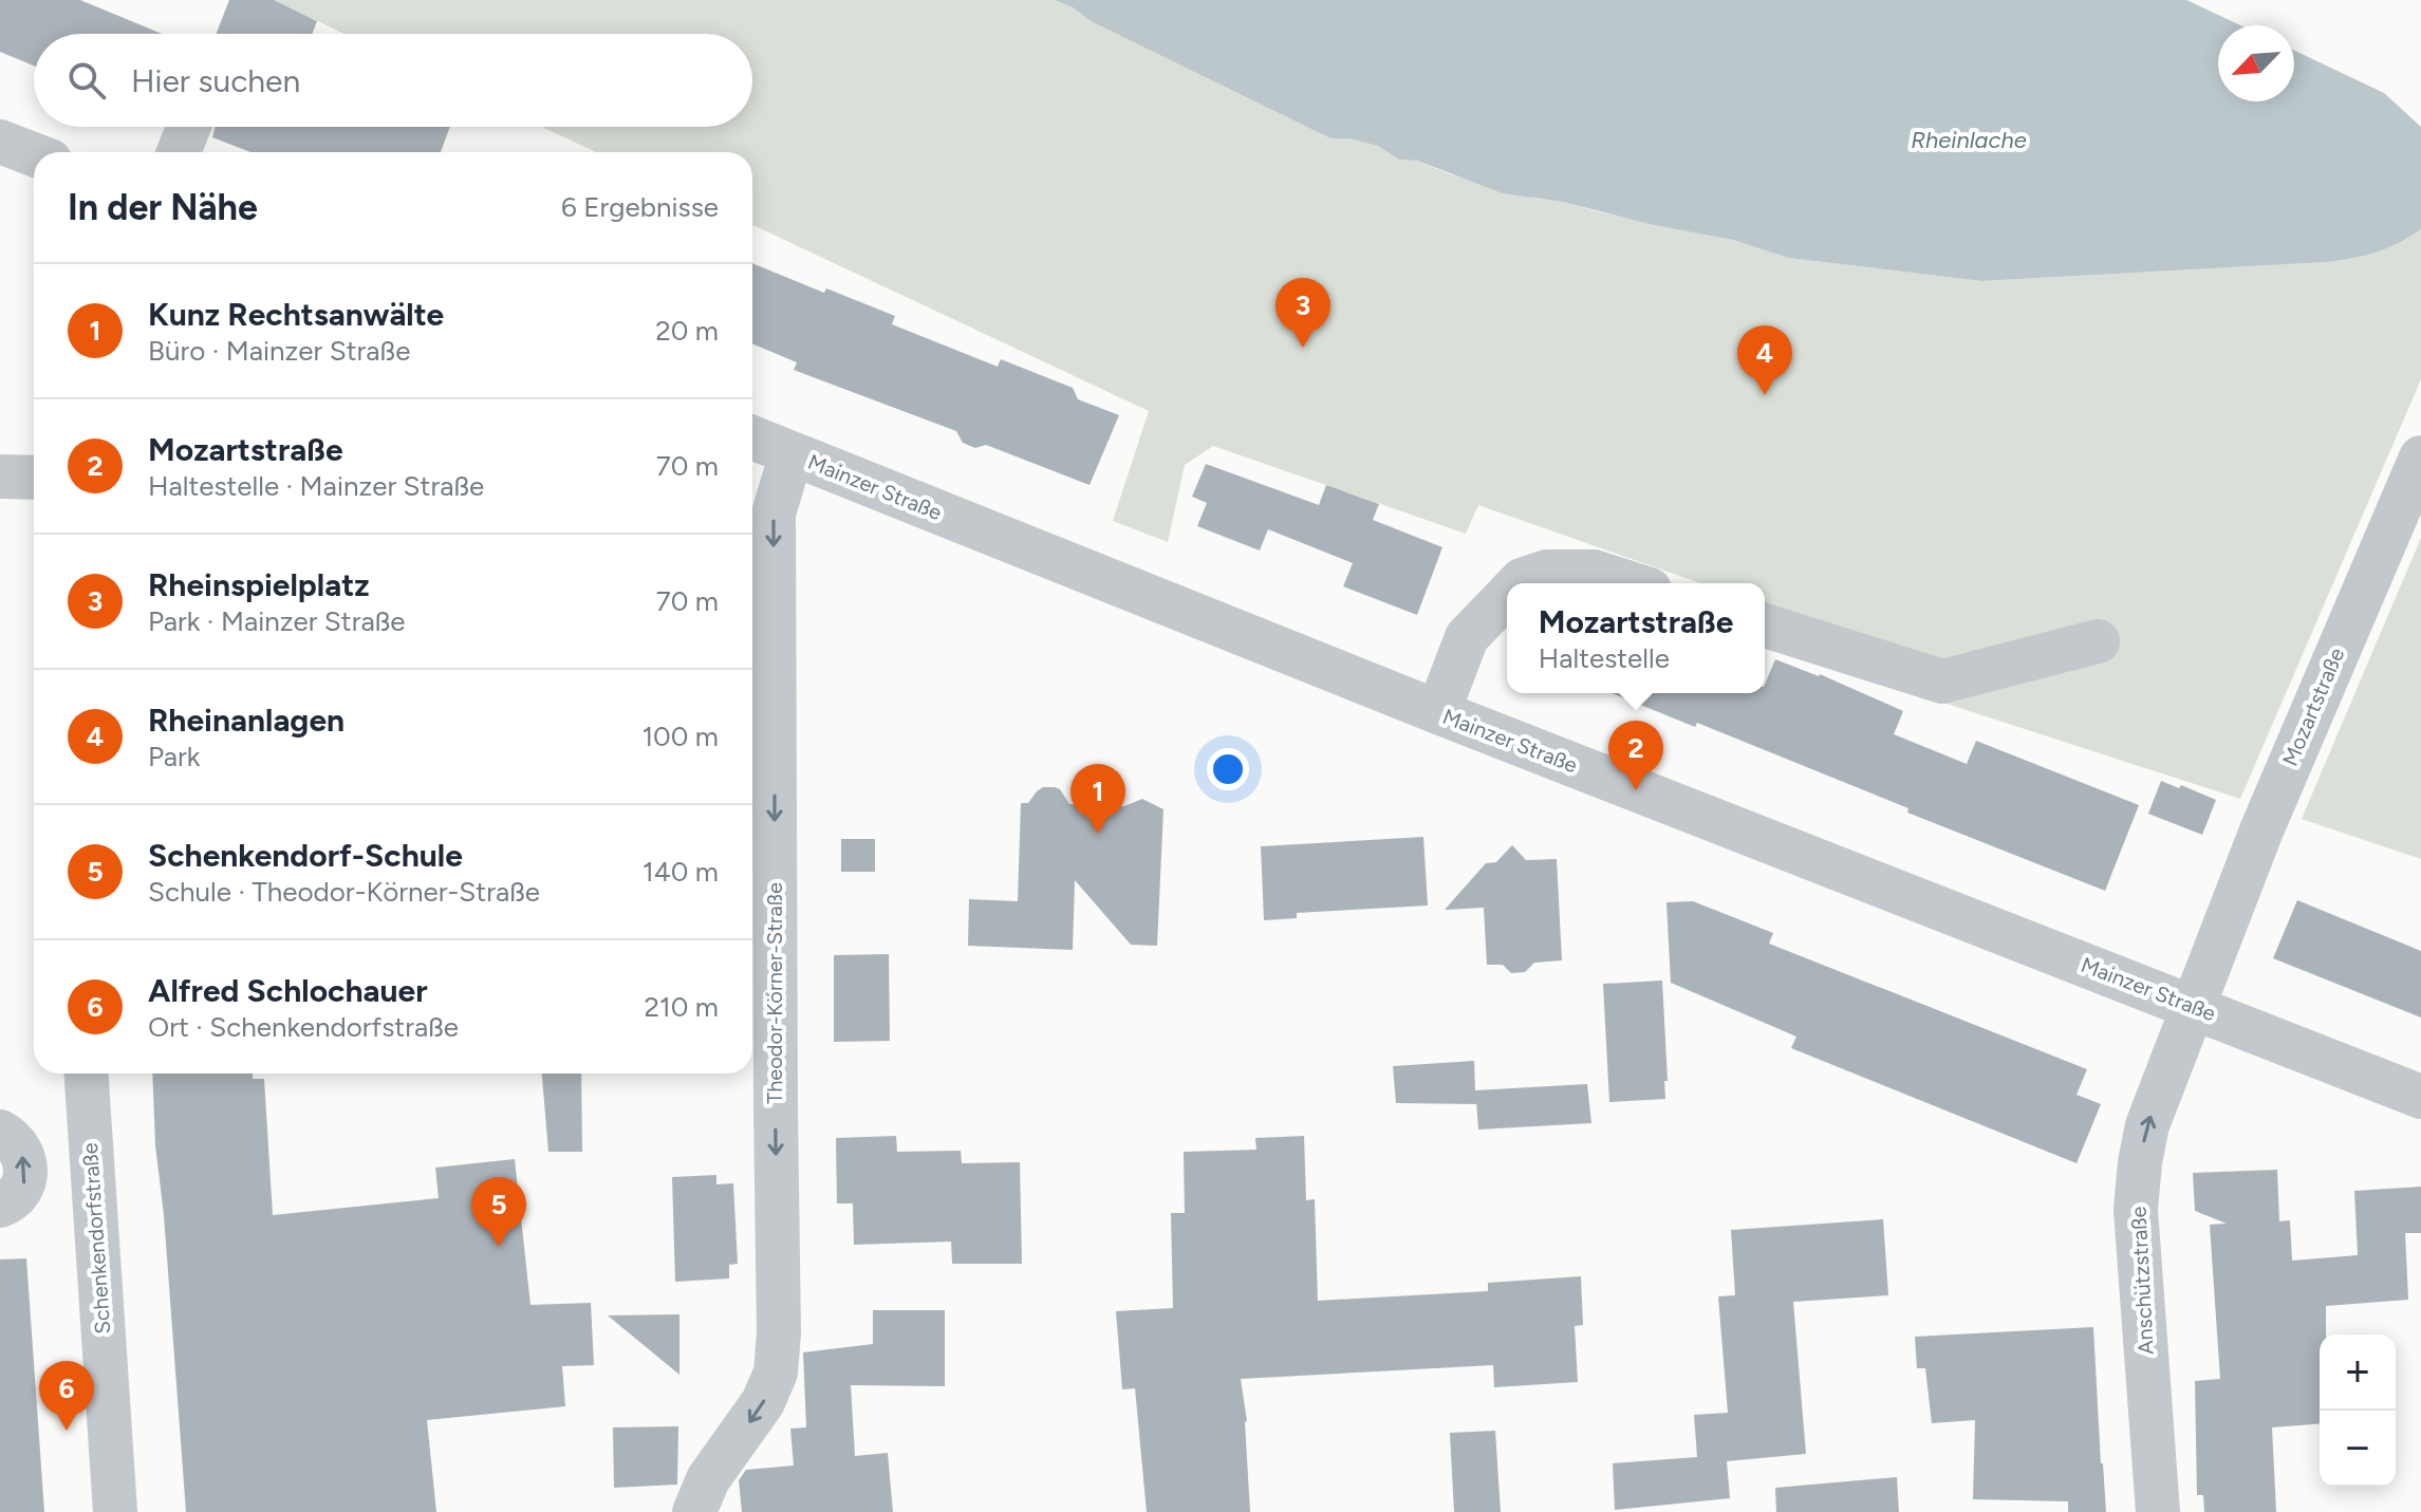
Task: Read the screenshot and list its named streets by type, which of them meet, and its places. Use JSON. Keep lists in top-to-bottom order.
{
  "streets": {
    "street": [
      "Mainzer Straße",
      "Mozartstraße",
      "Theodor-Körner-Straße",
      "Schenkendorfstraße",
      "Anschützstraße"
    ]
  },
  "crossings": [
    ["Mainzer Straße", "Mozartstraße"],
    ["Mainzer Straße", "Theodor-Körner-Straße"],
    ["Mainzer Straße", "Anschützstraße"],
    ["Mozartstraße", "Anschützstraße"]
  ],
  "one_way": ["Theodor-Körner-Straße", "Anschützstraße"],
  "water": ["Rheinlache"],
  "north": "bottom left",
  "page": {
    "search": "Hier suchen",
    "heading": ["In der Nähe", "6 Ergebnisse"],
    "list": [
      {
        "mark": "1",
        "name": "Kunz Rechtsanwälte",
        "note": "Büro · Mainzer Straße",
        "value": "20 m"
      },
      {
        "mark": "2",
        "name": "Mozartstraße",
        "note": "Haltestelle · Mainzer Straße",
        "value": "70 m"
      },
      {
        "mark": "3",
        "name": "Rheinspielplatz",
        "note": "Park · Mainzer Straße",
        "value": "70 m"
      },
      {
        "mark": "4",
        "name": "Rheinanlagen",
        "note": "Park",
        "value": "100 m"
      },
      {
        "mark": "5",
        "name": "Schenkendorf-Schule",
        "note": "Schule · Theodor-Körner-Straße",
        "value": "140 m"
      },
      {
        "mark": "6",
        "name": "Alfred Schlochauer",
        "note": "Ort · Schenkendorfstraße",
        "value": "210 m"
      }
    ],
    "pins": [
      "3",
      "4",
      "2",
      "1",
      "5",
      "6"
    ],
    "popup": ["Mozartstraße", "Haltestelle"],
    "map_buttons": ["+", "−"]
  }
}
